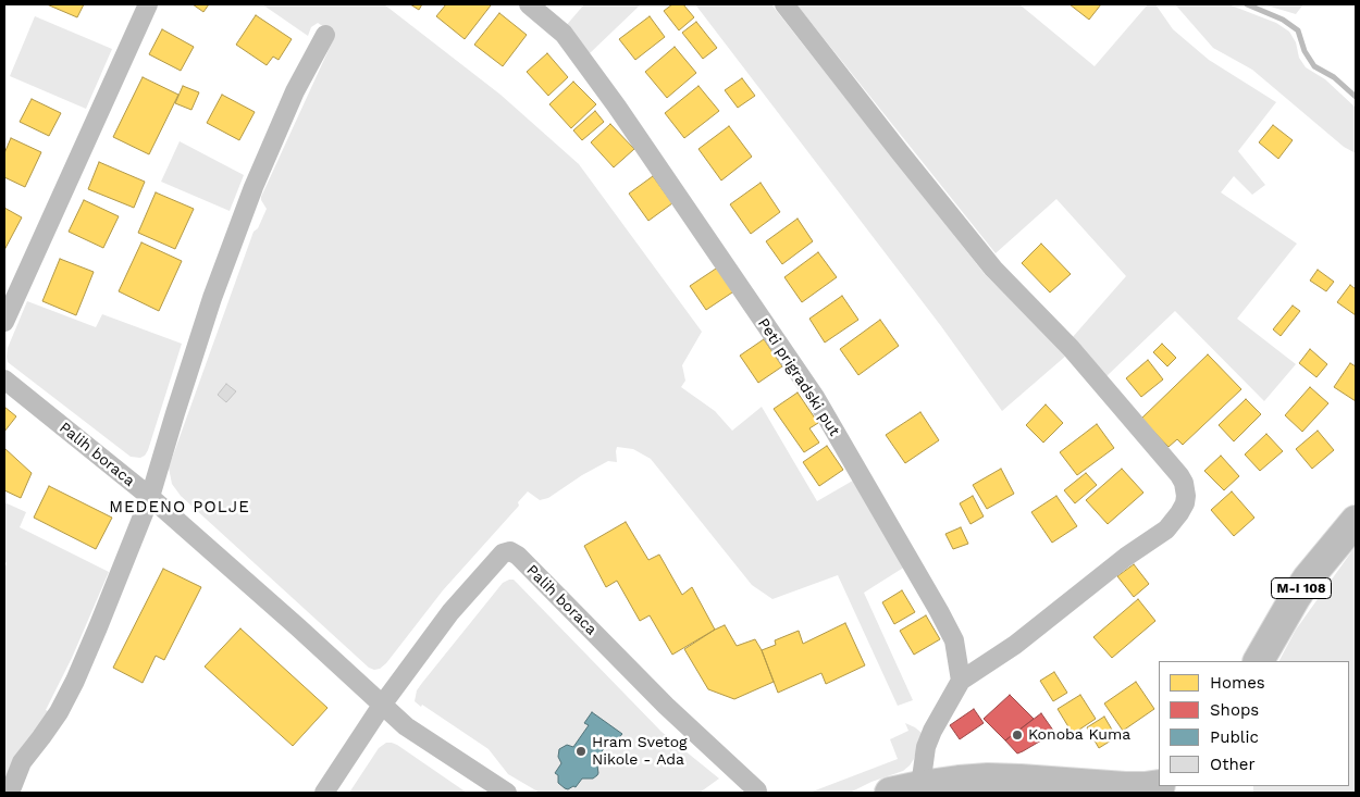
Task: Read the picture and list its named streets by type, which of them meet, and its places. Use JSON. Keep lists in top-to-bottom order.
{
  "streets": {
    "main road": ["M-I 108"],
    "street": ["Peti prigradski put", "Palih boraca"]
  },
  "districts": ["MEDENO POLJE"],
  "places": ["Konoba Kuma", "Hram Svetog Nikole - Ada"],
  "legend": [
    "Homes",
    "Shops",
    "Public",
    "Other"
  ]
}
